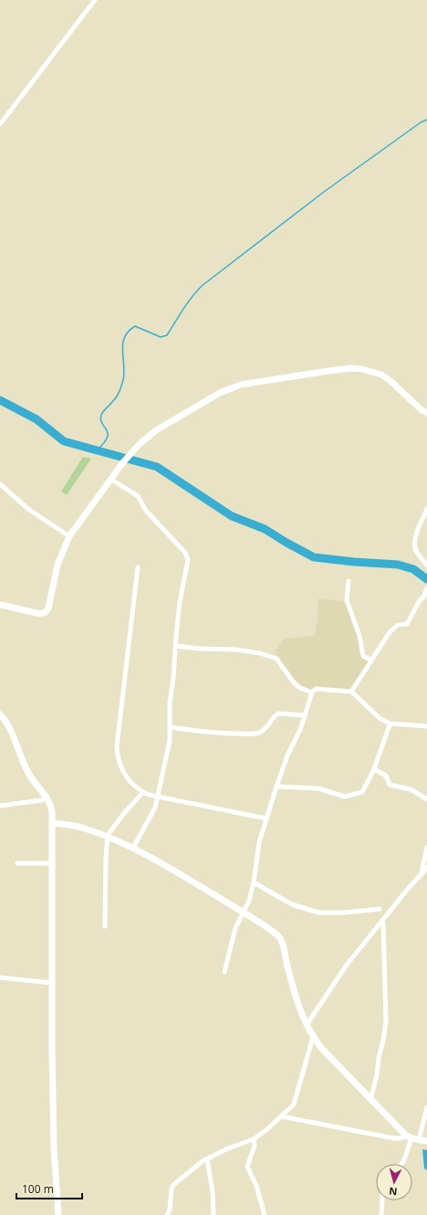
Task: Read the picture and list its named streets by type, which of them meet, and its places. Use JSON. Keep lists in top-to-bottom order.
{
  "scale_bar": "100 m",
  "north": "bottom"
}
